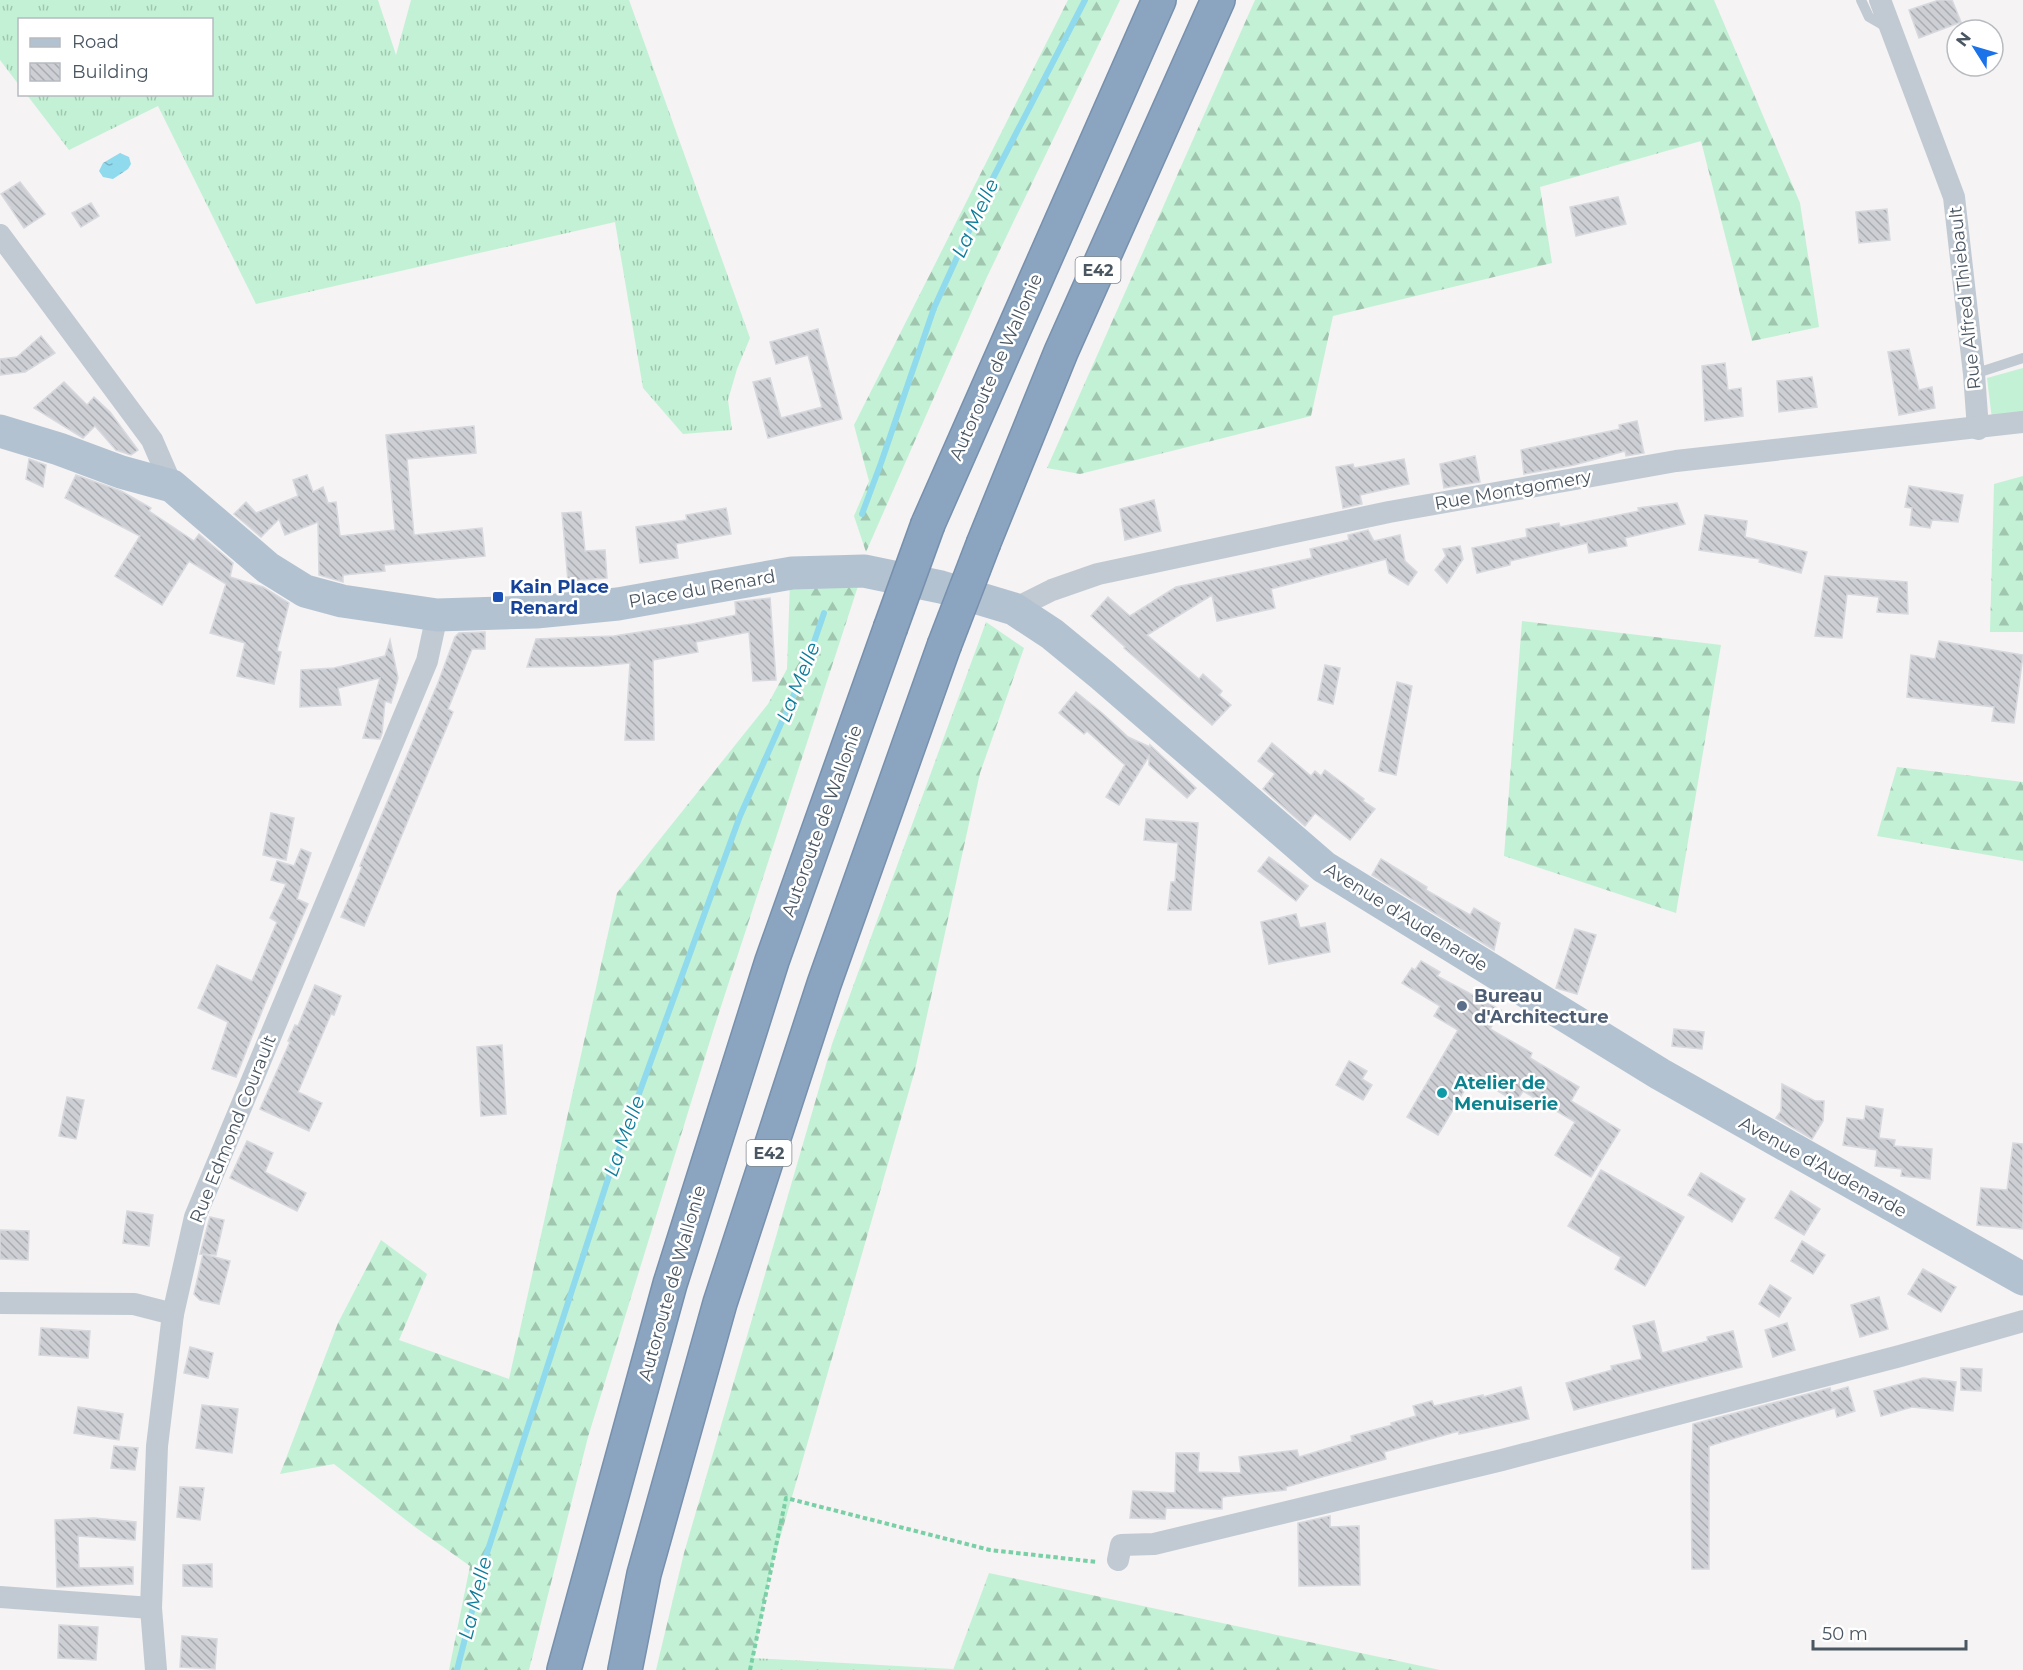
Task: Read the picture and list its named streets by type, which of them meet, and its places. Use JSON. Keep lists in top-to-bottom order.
{
  "streets": {
    "highway": ["E42", "Autoroute de Wallonie"],
    "main road": ["Place du Renard", "Avenue d'Audenarde"],
    "street": ["Rue Alfred Thiebault", "Rue Montgomery", "Rue Edmond Courault"]
  },
  "crossings": [
    ["Rue Alfred Thiebault", "Rue Montgomery"],
    ["Rue Montgomery", "Place du Renard"],
    ["Rue Montgomery", "Avenue d'Audenarde"],
    ["Place du Renard", "Avenue d'Audenarde"],
    ["Place du Renard", "Rue Edmond Courault"]
  ],
  "water": ["La Melle"],
  "places": {
    "transit": ["Kain Place Renard"],
    "other": ["Bureau d'Architecture", "Atelier de Menuiserie"]
  },
  "legend": ["Road", "Building"],
  "scale_bar": "50 m",
  "north": "top left"
}
